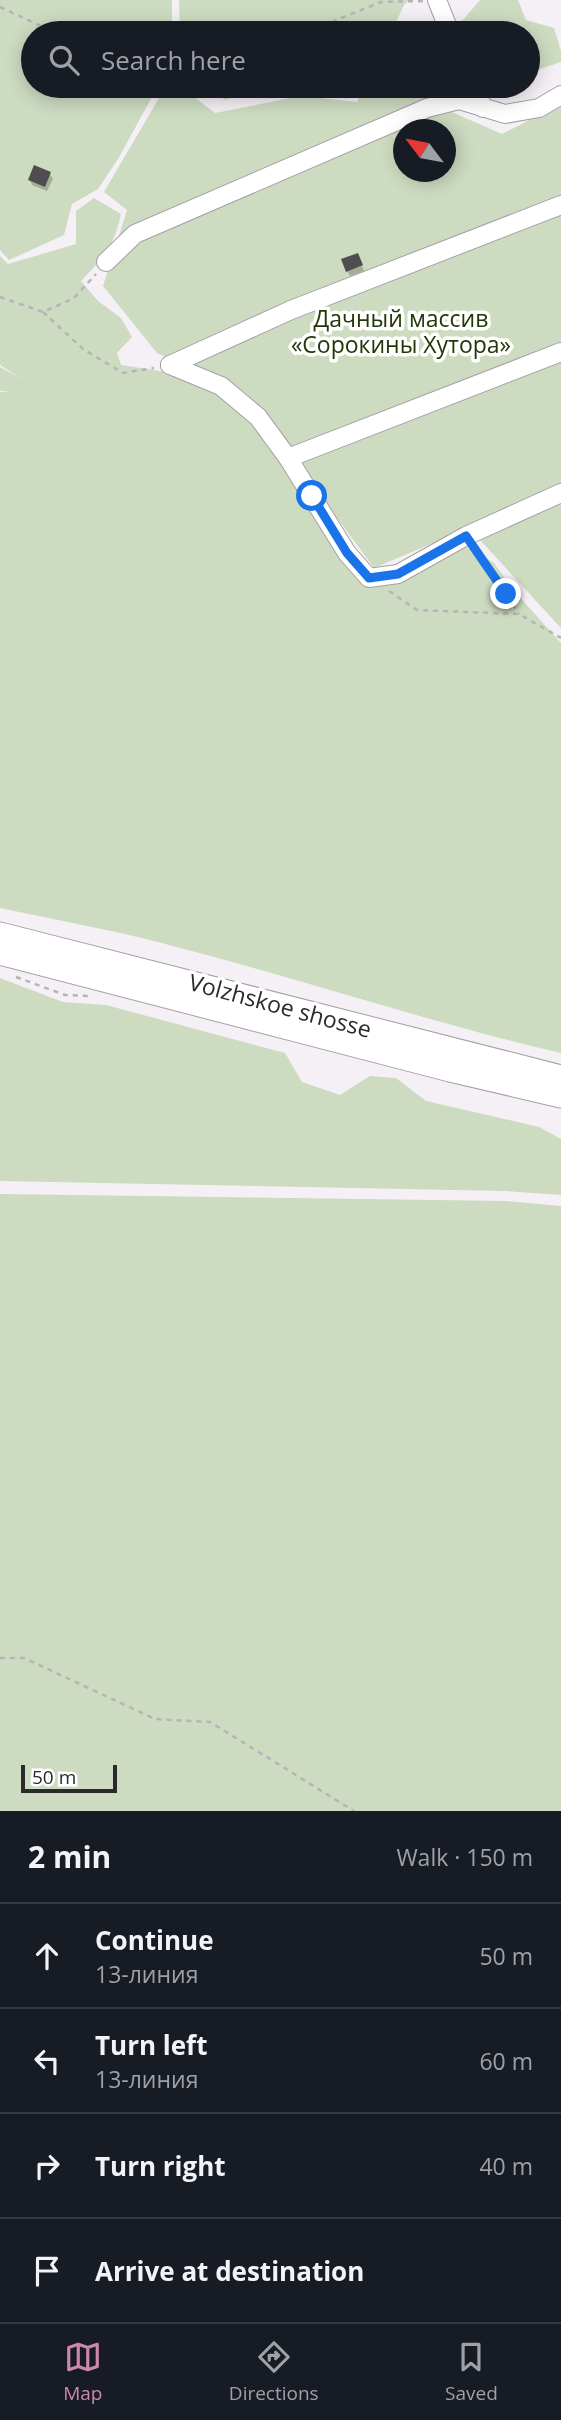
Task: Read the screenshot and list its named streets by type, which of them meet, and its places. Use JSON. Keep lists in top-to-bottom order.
{
  "streets": {
    "main road": ["Volzhskoe shosse"]
  },
  "parks": ["Дачный массив «Сорокины Хутора»"],
  "scale_bar": "50 m",
  "north": "top left",
  "page": {
    "search": "Search here",
    "scale": "50 m",
    "heading": ["2 min", "Walk · 150 m"],
    "list": [
      ["Continue", "13-линия", "50 m"],
      ["Turn left", "13-линия", "60 m"],
      ["Turn right", "40 m"],
      "Arrive at destination"
    ],
    "nav": ["Map", "Directions", "Saved"]
  }
}
